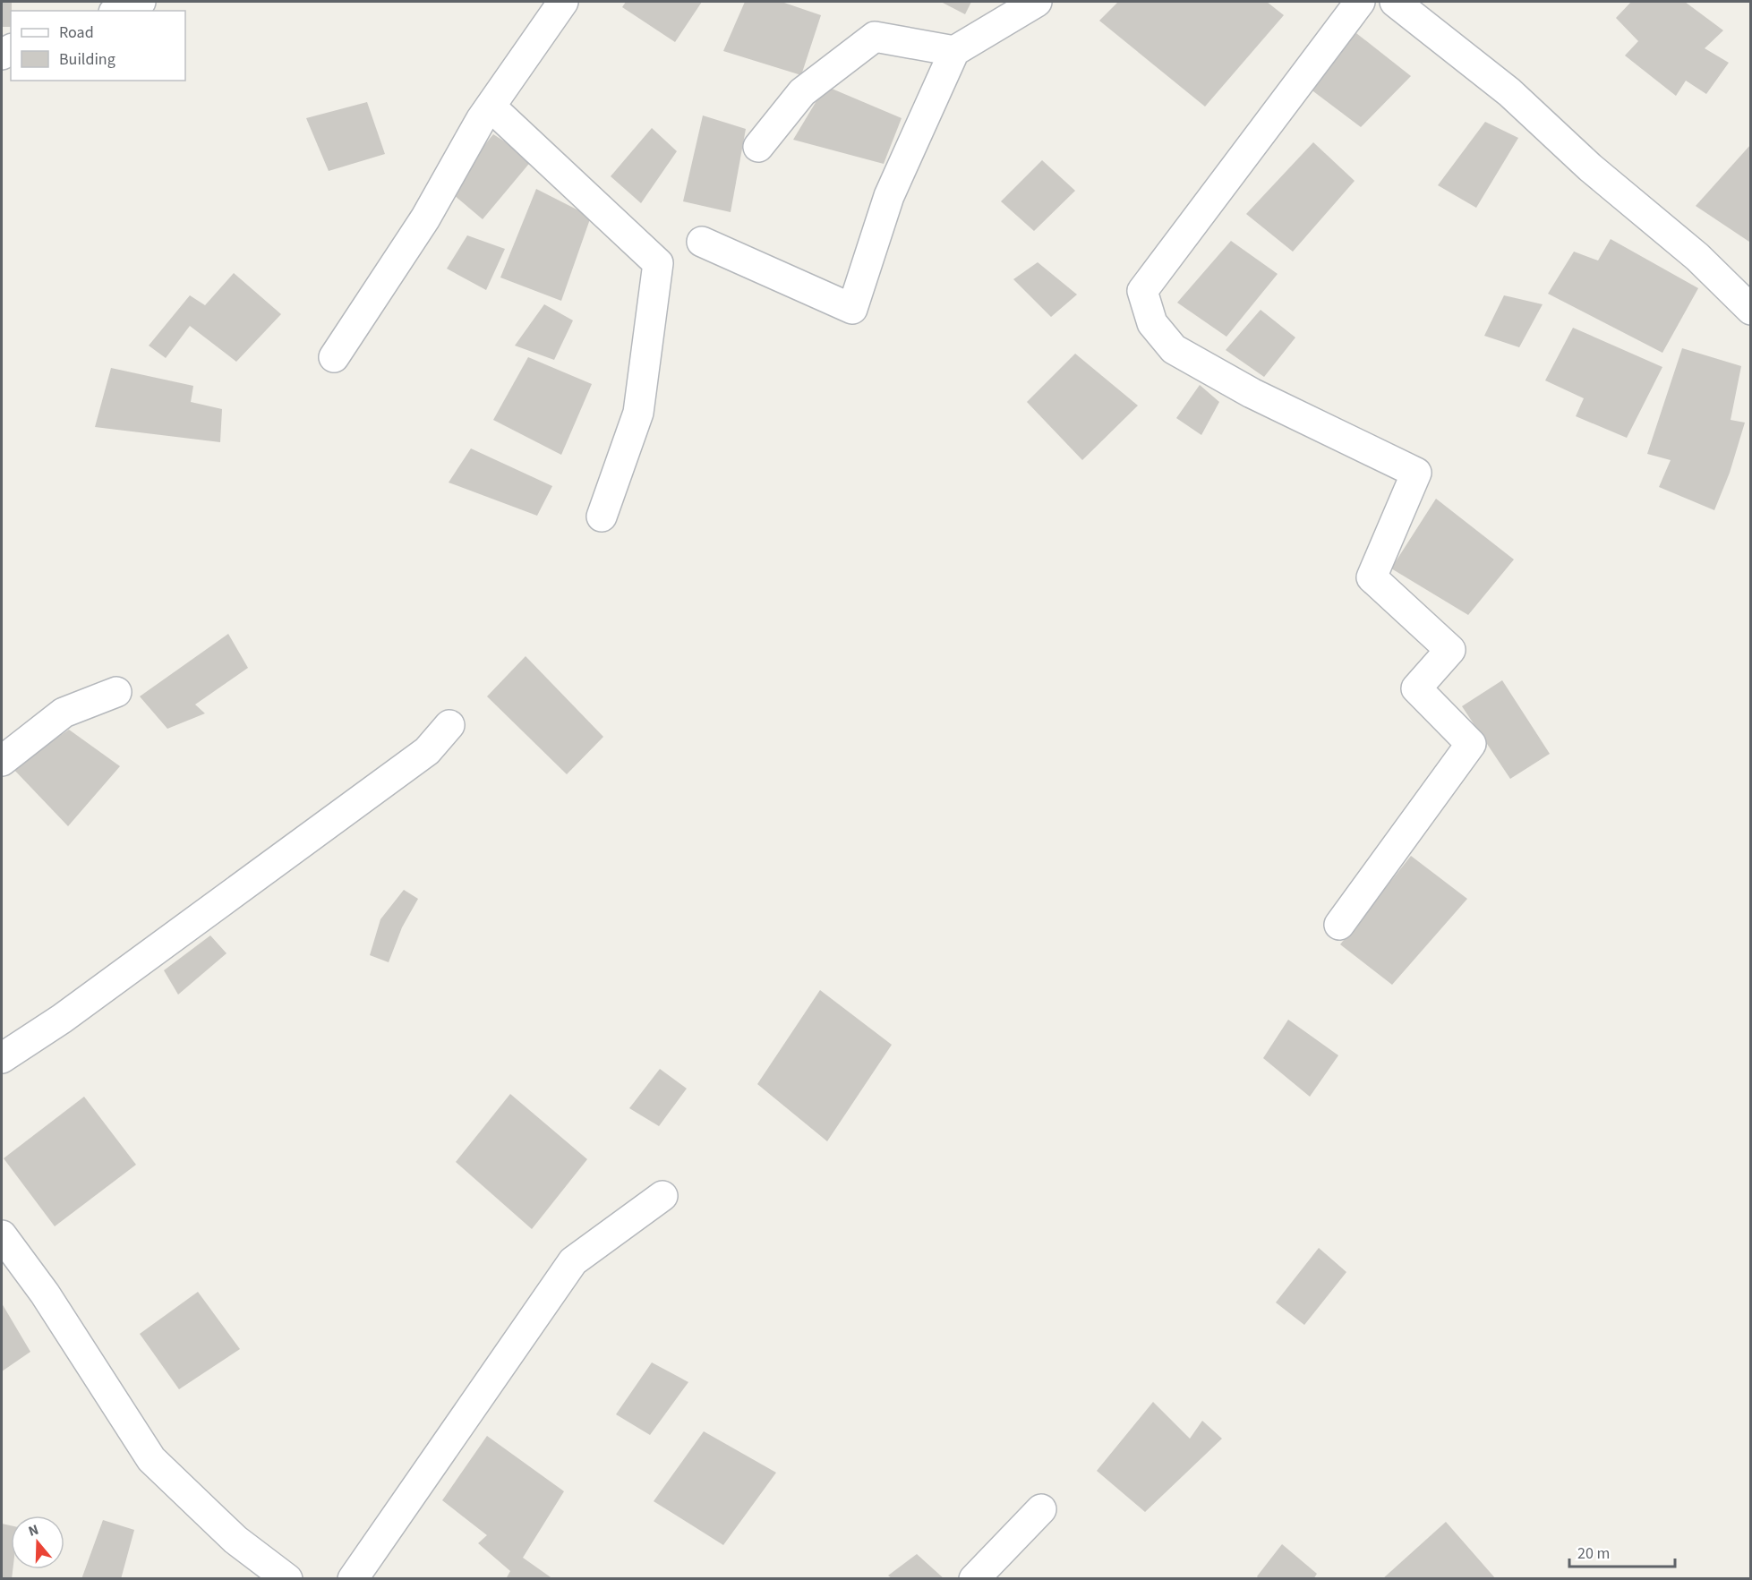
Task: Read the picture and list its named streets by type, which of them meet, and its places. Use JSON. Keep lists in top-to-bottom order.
{
  "legend": ["Road", "Building"],
  "scale_bar": "20 m",
  "north": "top"
}
